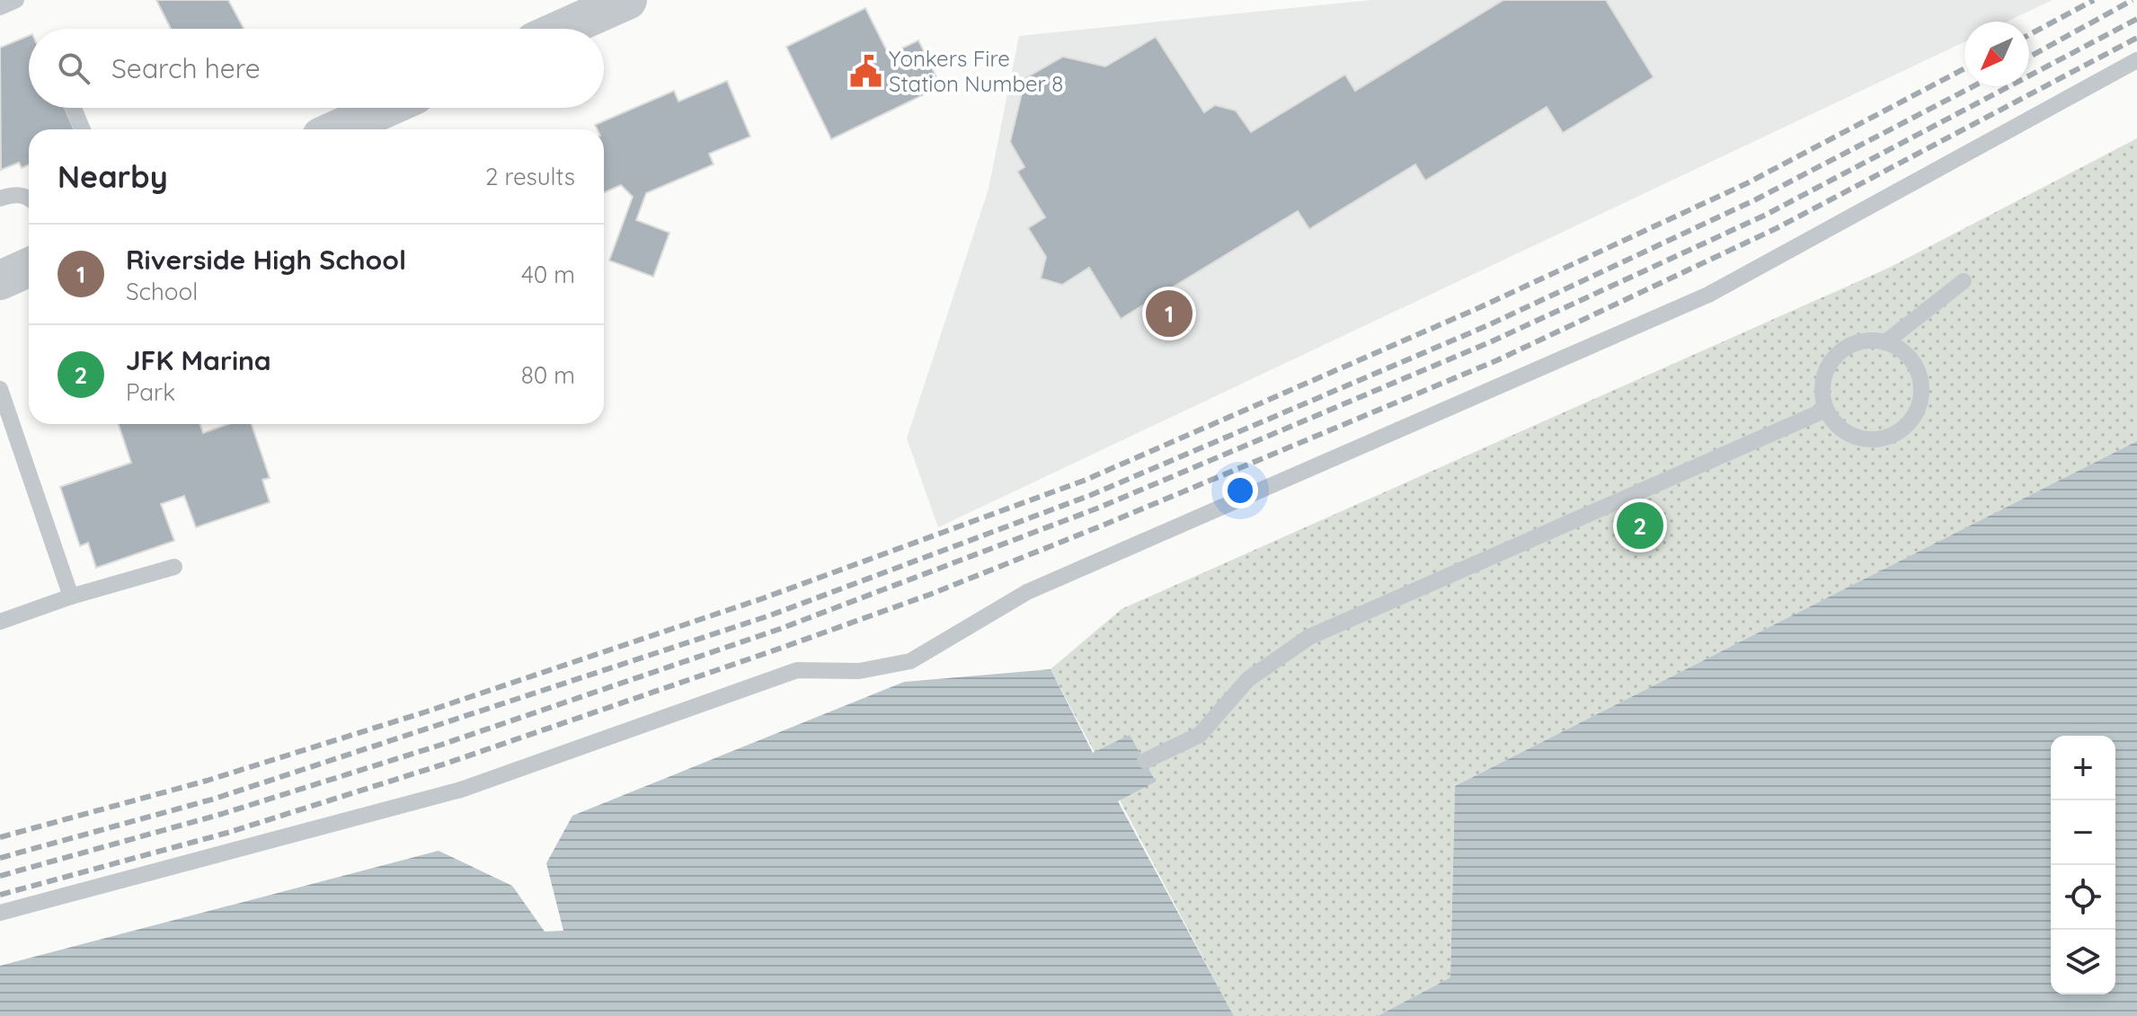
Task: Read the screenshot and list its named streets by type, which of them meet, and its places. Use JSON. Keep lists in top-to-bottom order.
{
  "places": {
    "public building": ["Yonkers Fire Station Number 8"]
  },
  "north": "bottom left",
  "page": {
    "search": "Search here",
    "heading": ["Nearby", "2 results"],
    "list": [
      {
        "mark": "1",
        "name": "Riverside High School",
        "note": "School",
        "value": "40 m"
      },
      {
        "mark": "2",
        "name": "JFK Marina",
        "note": "Park",
        "value": "80 m"
      }
    ],
    "pins": ["1", "2"],
    "map_buttons": ["+", "−"]
  }
}
